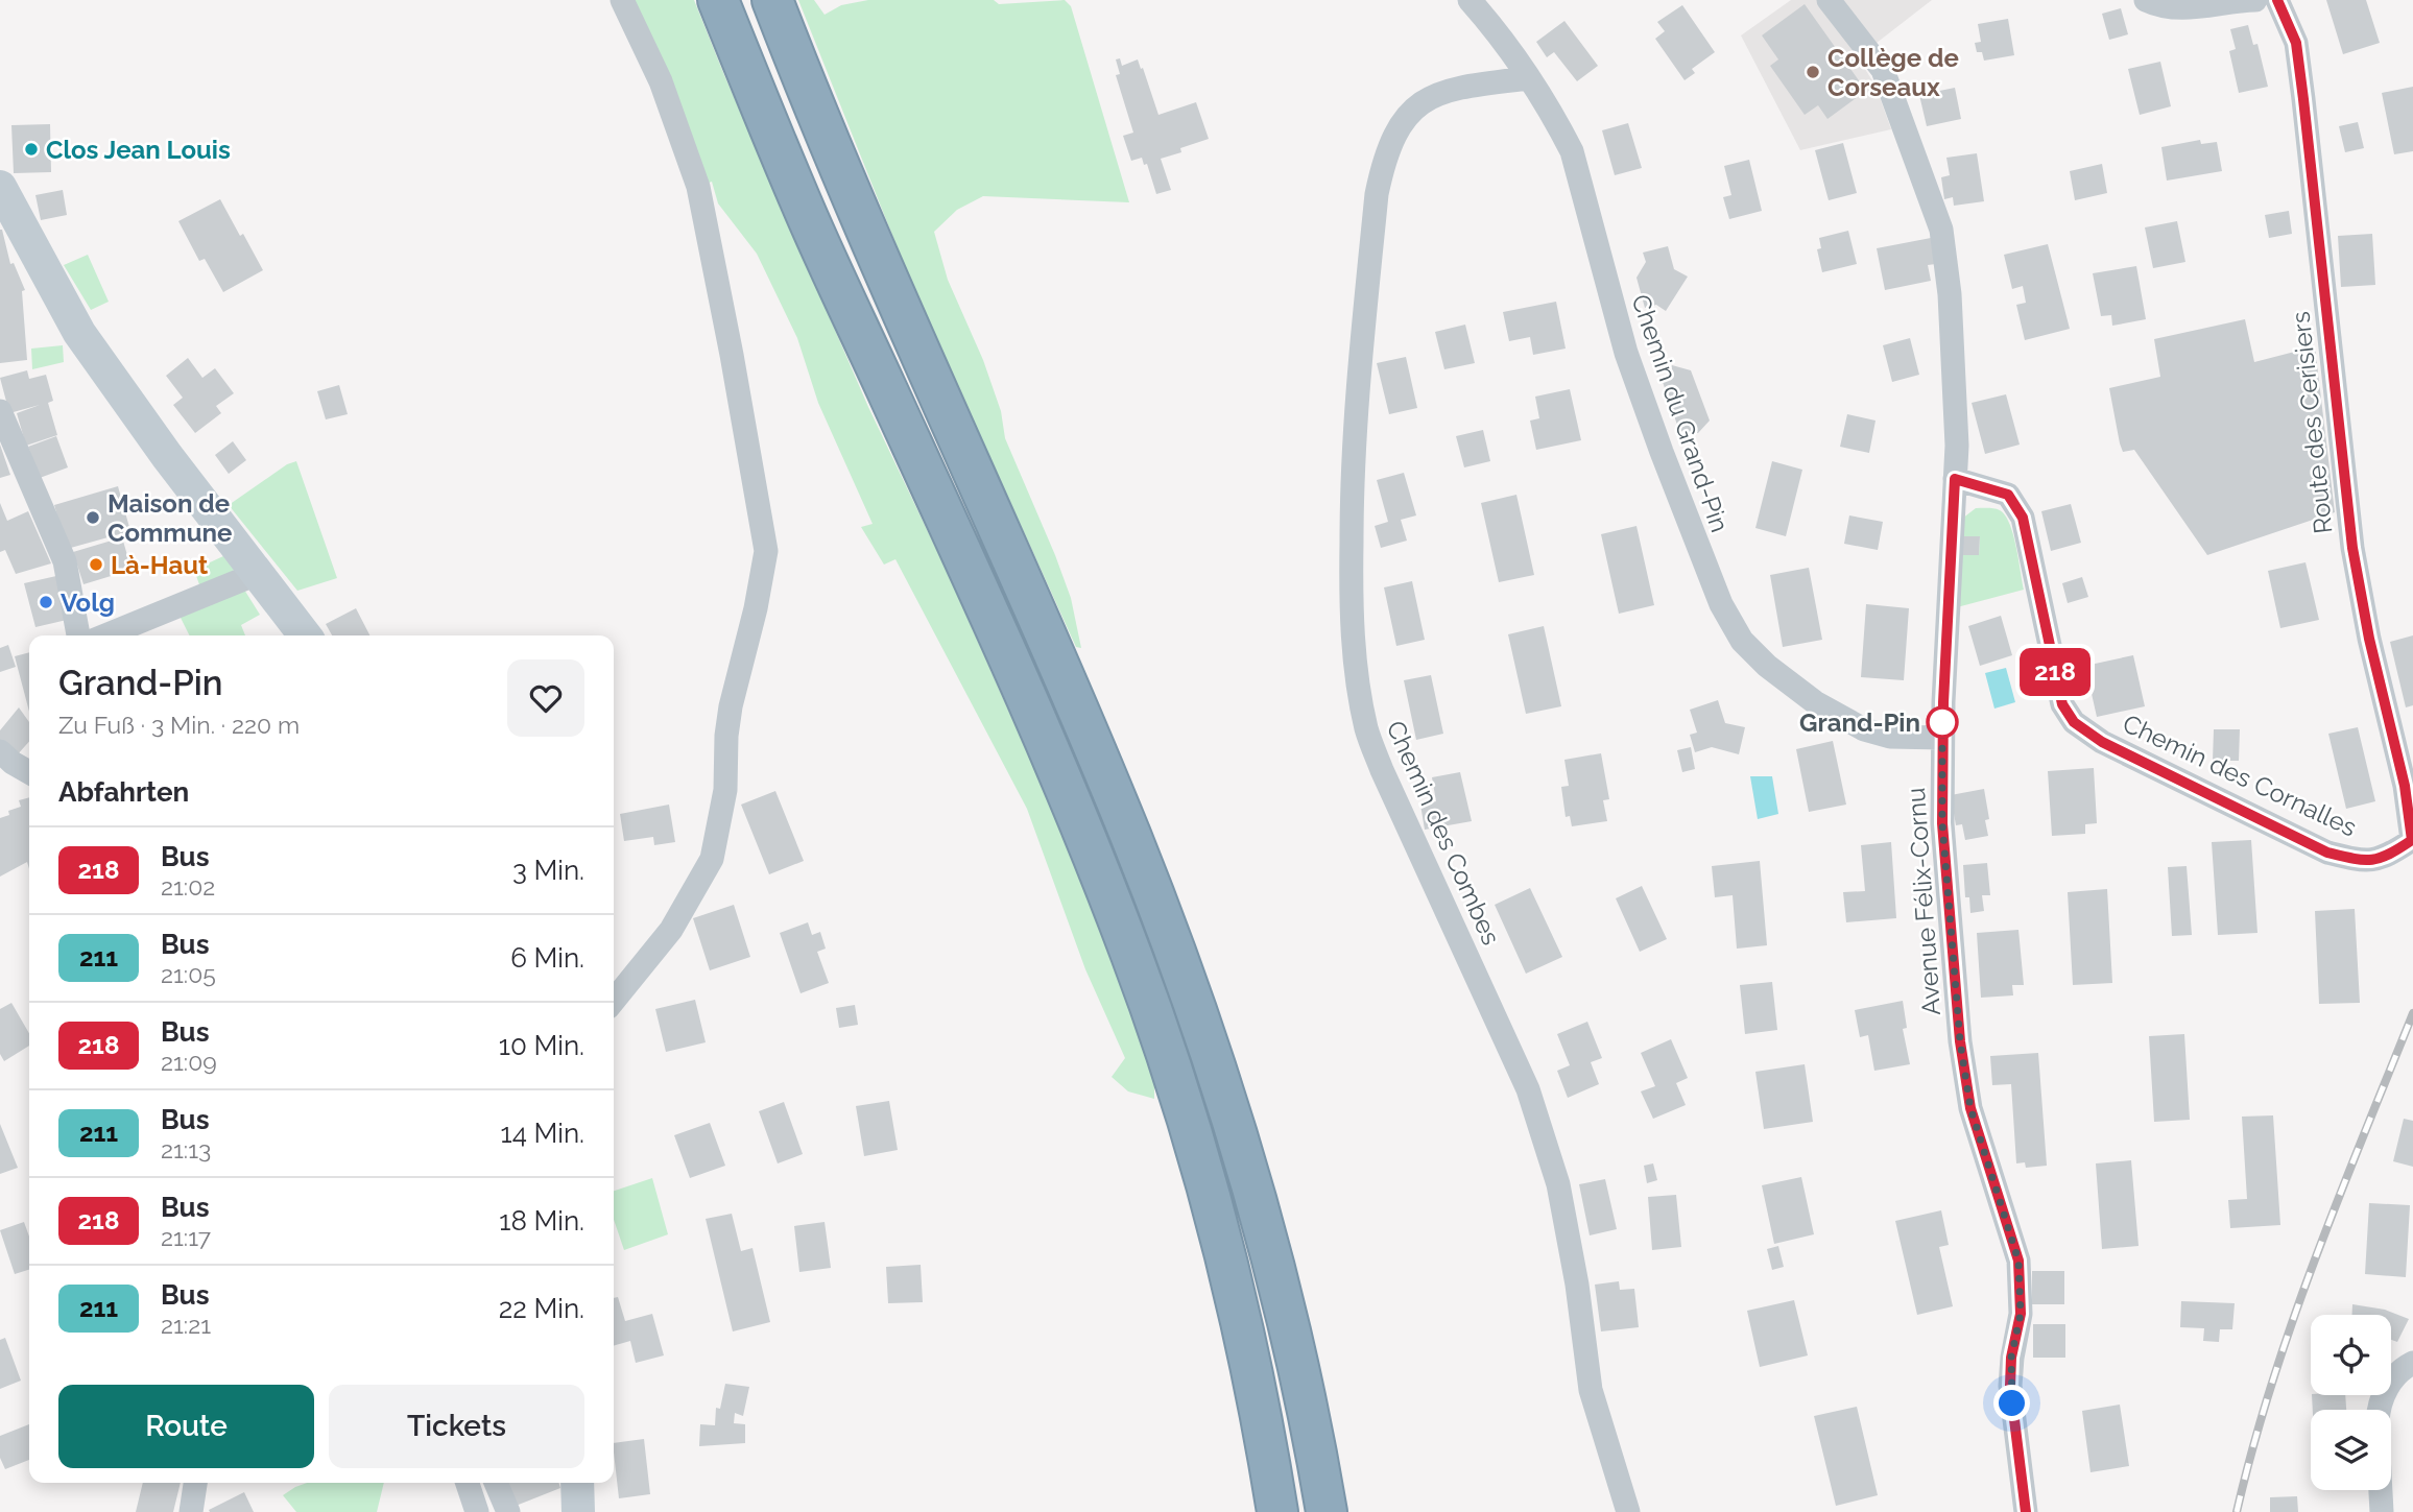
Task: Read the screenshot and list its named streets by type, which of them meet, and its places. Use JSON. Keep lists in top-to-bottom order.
{
  "streets": {
    "street": [
      "Chemin du Grand-Pin",
      "Route des Cerisiers",
      "Chemin des Cornalles",
      "Chemin des Combes",
      "Avenue Félix-Cornu"
    ]
  },
  "crossings": [
    ["Chemin du Grand-Pin", "Chemin des Combes"],
    ["Chemin du Grand-Pin", "Avenue Félix-Cornu"],
    ["Route des Cerisiers", "Chemin des Cornalles"],
    ["Chemin des Cornalles", "Avenue Félix-Cornu"]
  ],
  "places": [
    "Collège de Corseaux",
    "Clos Jean Louis",
    "Maison de Commune",
    "Là-Haut",
    "Volg",
    "Grand-Pin"
  ],
  "lines": ["bus line 218"],
  "page": {
    "on_map": "218",
    "heading": [
      ["Grand-Pin", "Zu Fuß · 3 Min. · 220 m"],
      "Abfahrten"
    ],
    "list": [
      {
        "mark": "218",
        "name": "Bus",
        "note": "21:02",
        "value": "3 Min."
      },
      {
        "mark": "211",
        "name": "Bus",
        "note": "21:05",
        "value": "6 Min."
      },
      {
        "mark": "218",
        "name": "Bus",
        "note": "21:09",
        "value": "10 Min."
      },
      {
        "mark": "211",
        "name": "Bus",
        "note": "21:13",
        "value": "14 Min."
      },
      {
        "mark": "218",
        "name": "Bus",
        "note": "21:17",
        "value": "18 Min."
      },
      {
        "mark": "211",
        "name": "Bus",
        "note": "21:21",
        "value": "22 Min."
      }
    ],
    "buttons": ["Route", "Tickets"]
  }
}
